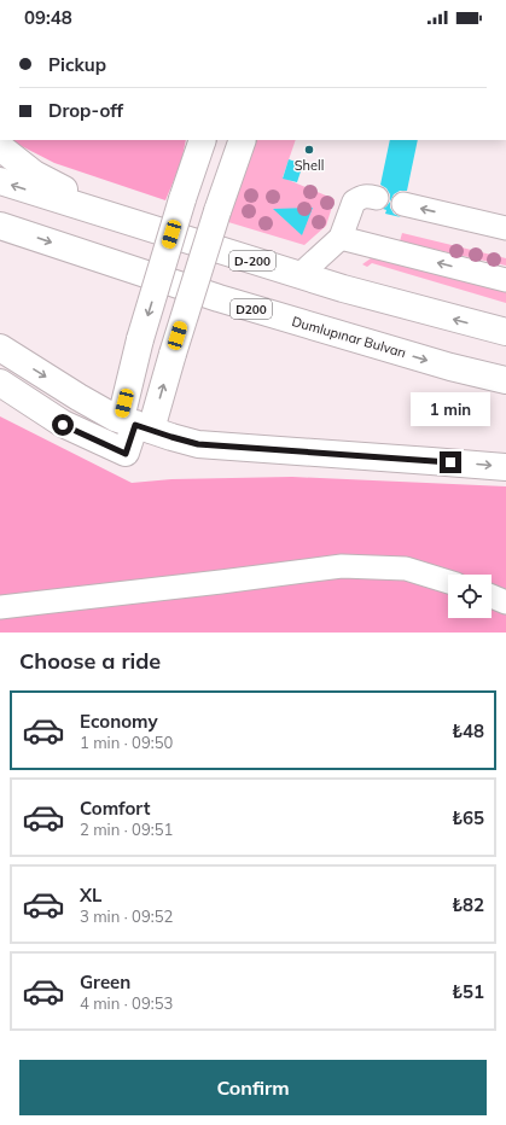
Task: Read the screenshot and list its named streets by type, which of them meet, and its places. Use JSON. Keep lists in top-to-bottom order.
{
  "streets": {
    "main road": ["D-200", "D200", "Dumlupınar Bulvarı"]
  },
  "places": ["Shell"],
  "page": {
    "status": "09:48",
    "banner": ["Pickup", "Drop-off"],
    "bubble": "1 min",
    "heading": "Choose a ride",
    "list": [
      {
        "name": "Economy",
        "note": "1 min · 09:50",
        "value": "₺48"
      },
      {
        "name": "Comfort",
        "note": "2 min · 09:51",
        "value": "₺65"
      },
      {
        "name": "XL",
        "note": "3 min · 09:52",
        "value": "₺82"
      },
      {
        "name": "Green",
        "note": "4 min · 09:53",
        "value": "₺51"
      }
    ],
    "buttons": "Confirm"
  }
}
